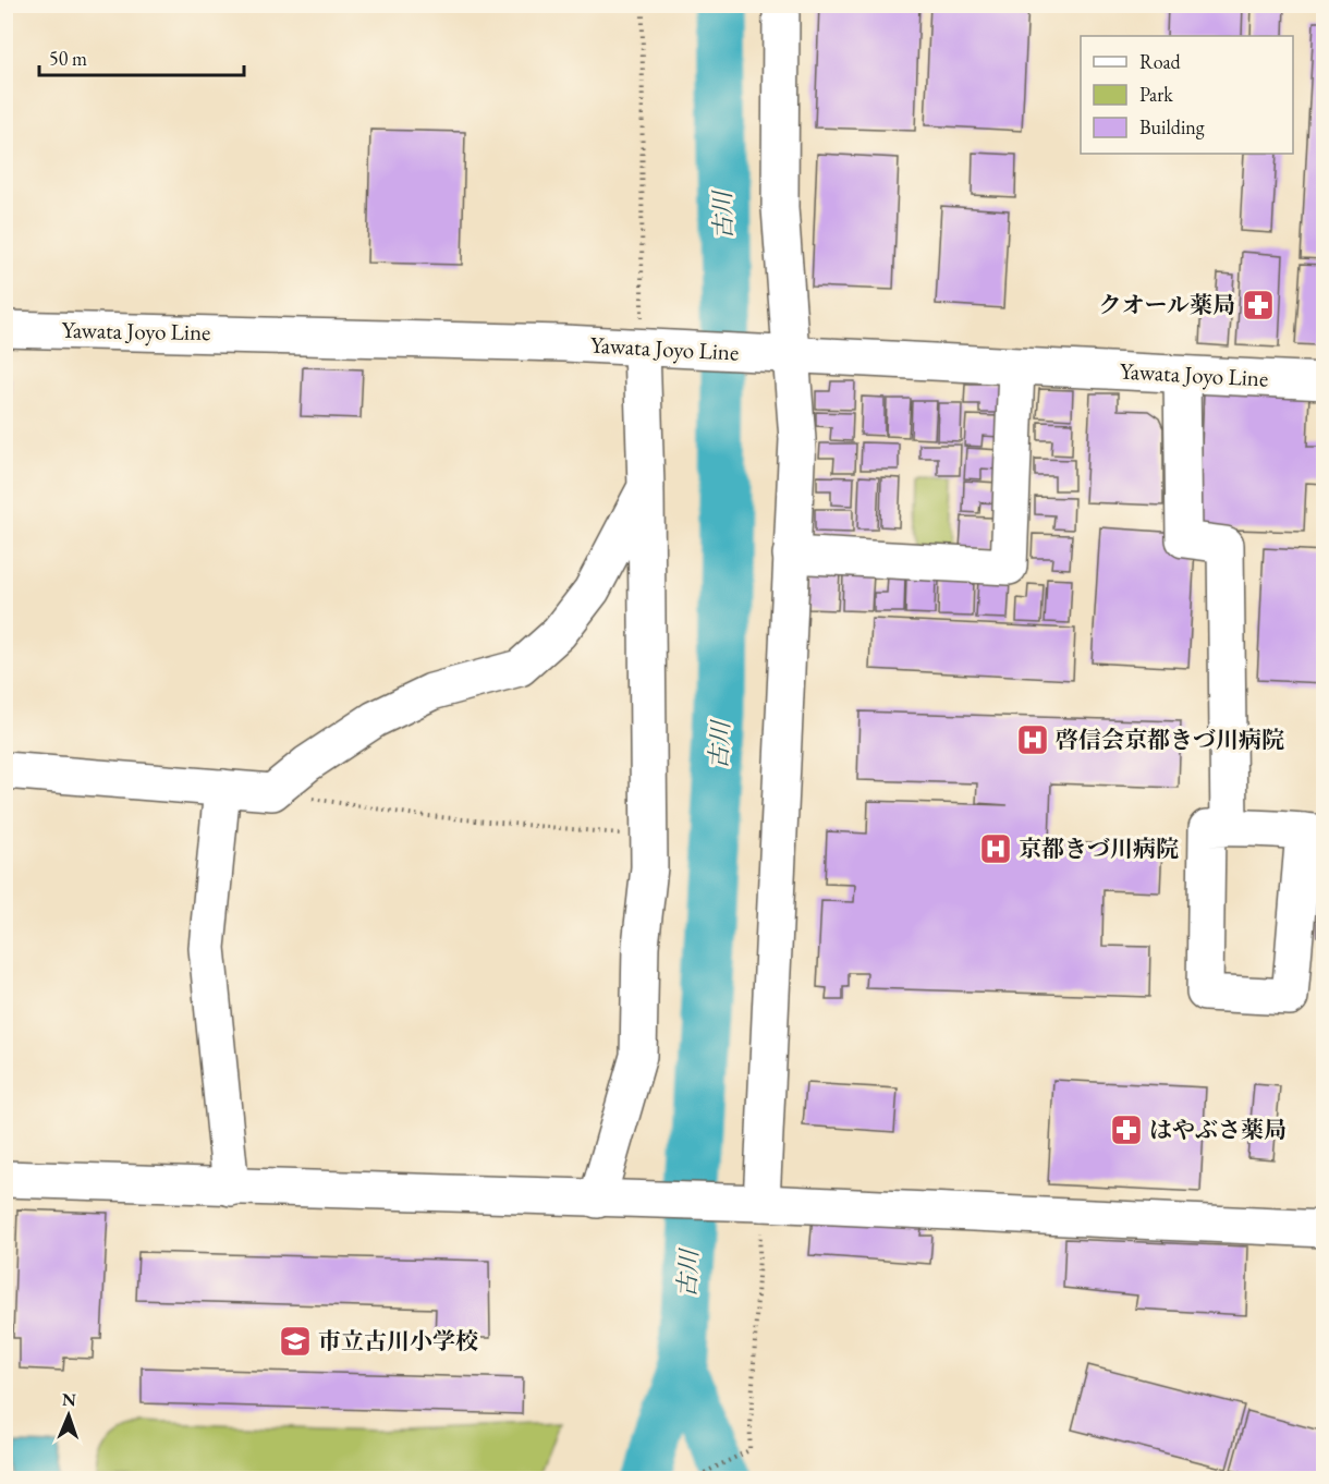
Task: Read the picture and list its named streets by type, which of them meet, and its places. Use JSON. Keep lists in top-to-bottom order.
{
  "streets": {
    "street": ["Yawata Joyo Line"]
  },
  "water": ["古川"],
  "places": {
    "pharmacy": ["クオール薬局", "はやぶさ薬局"],
    "hospital": ["啓信会京都きづ川病院", "京都きづ川病院"],
    "school or university": ["市立古川小学校"]
  },
  "legend": ["Road", "Park", "Building"],
  "scale_bar": "50 m",
  "north": "top"
}
